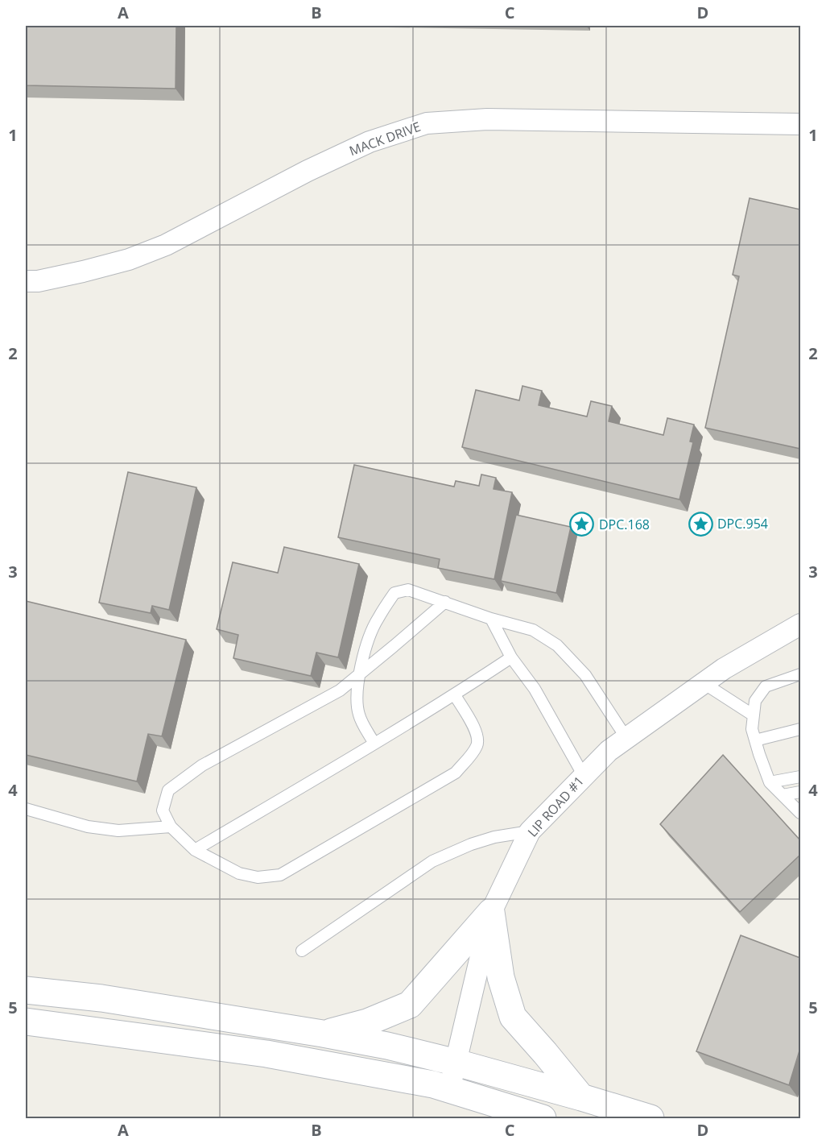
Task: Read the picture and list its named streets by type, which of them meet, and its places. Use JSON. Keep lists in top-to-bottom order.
{
  "streets": {
    "street": ["MACK DRIVE", "LIP ROAD #1"]
  },
  "places": {
    "place": ["DPC.954", "DPC.168"]
  },
  "grid": {
    "columns": [
      "A",
      "B",
      "C",
      "D"
    ],
    "rows": [
      "1",
      "2",
      "3",
      "4",
      "5"
    ]
  }
}
